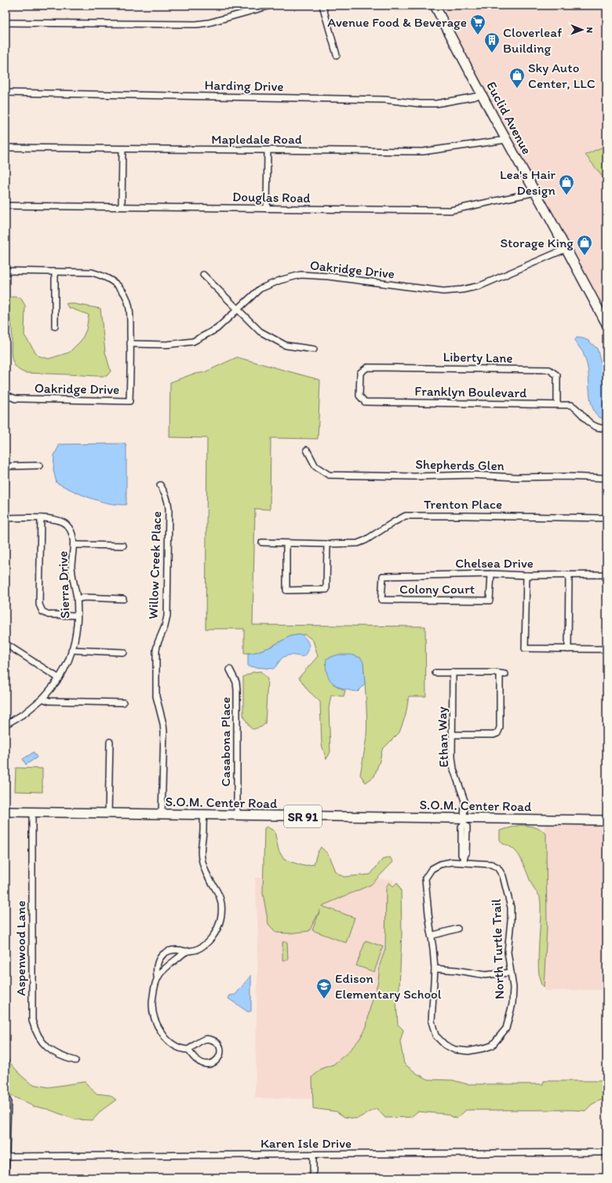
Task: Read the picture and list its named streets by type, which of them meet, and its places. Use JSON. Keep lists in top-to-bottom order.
{
  "streets": {
    "main road": ["Euclid Avenue", "S.O.M. Center Road", "SR 91"],
    "street": [
      "Harding Drive",
      "Mapledale Road",
      "Douglas Road",
      "Oakridge Drive",
      "Liberty Lane",
      "Franklyn Boulevard",
      "Shepherds Glen",
      "Trenton Place",
      "Chelsea Drive",
      "Willow Creek Place",
      "Sierra Drive",
      "Colony Court",
      "Ethan Way",
      "Casabona Place",
      "Aspenwood Lane",
      "North Turtle Trail",
      "Karen Isle Drive"
    ]
  },
  "crossings": [
    ["Harding Drive", "Euclid Avenue"],
    ["Euclid Avenue", "Mapledale Road"],
    ["Euclid Avenue", "Douglas Road"],
    ["Euclid Avenue", "Oakridge Drive"],
    ["Liberty Lane", "Franklyn Boulevard"],
    ["Chelsea Drive", "Colony Court"],
    ["Willow Creek Place", "S.O.M. Center Road"],
    ["Ethan Way", "S.O.M. Center Road"],
    ["Casabona Place", "S.O.M. Center Road"],
    ["S.O.M. Center Road", "Aspenwood Lane"]
  ],
  "places": {
    "supermarket": ["Avenue Food & Beverage"],
    "building": ["Cloverleaf Building"],
    "shop": ["Sky Auto Center, LLC", "Lea's Hair Design", "Storage King"],
    "school or university": ["Edison Elementary School"]
  },
  "north": "right"
}
